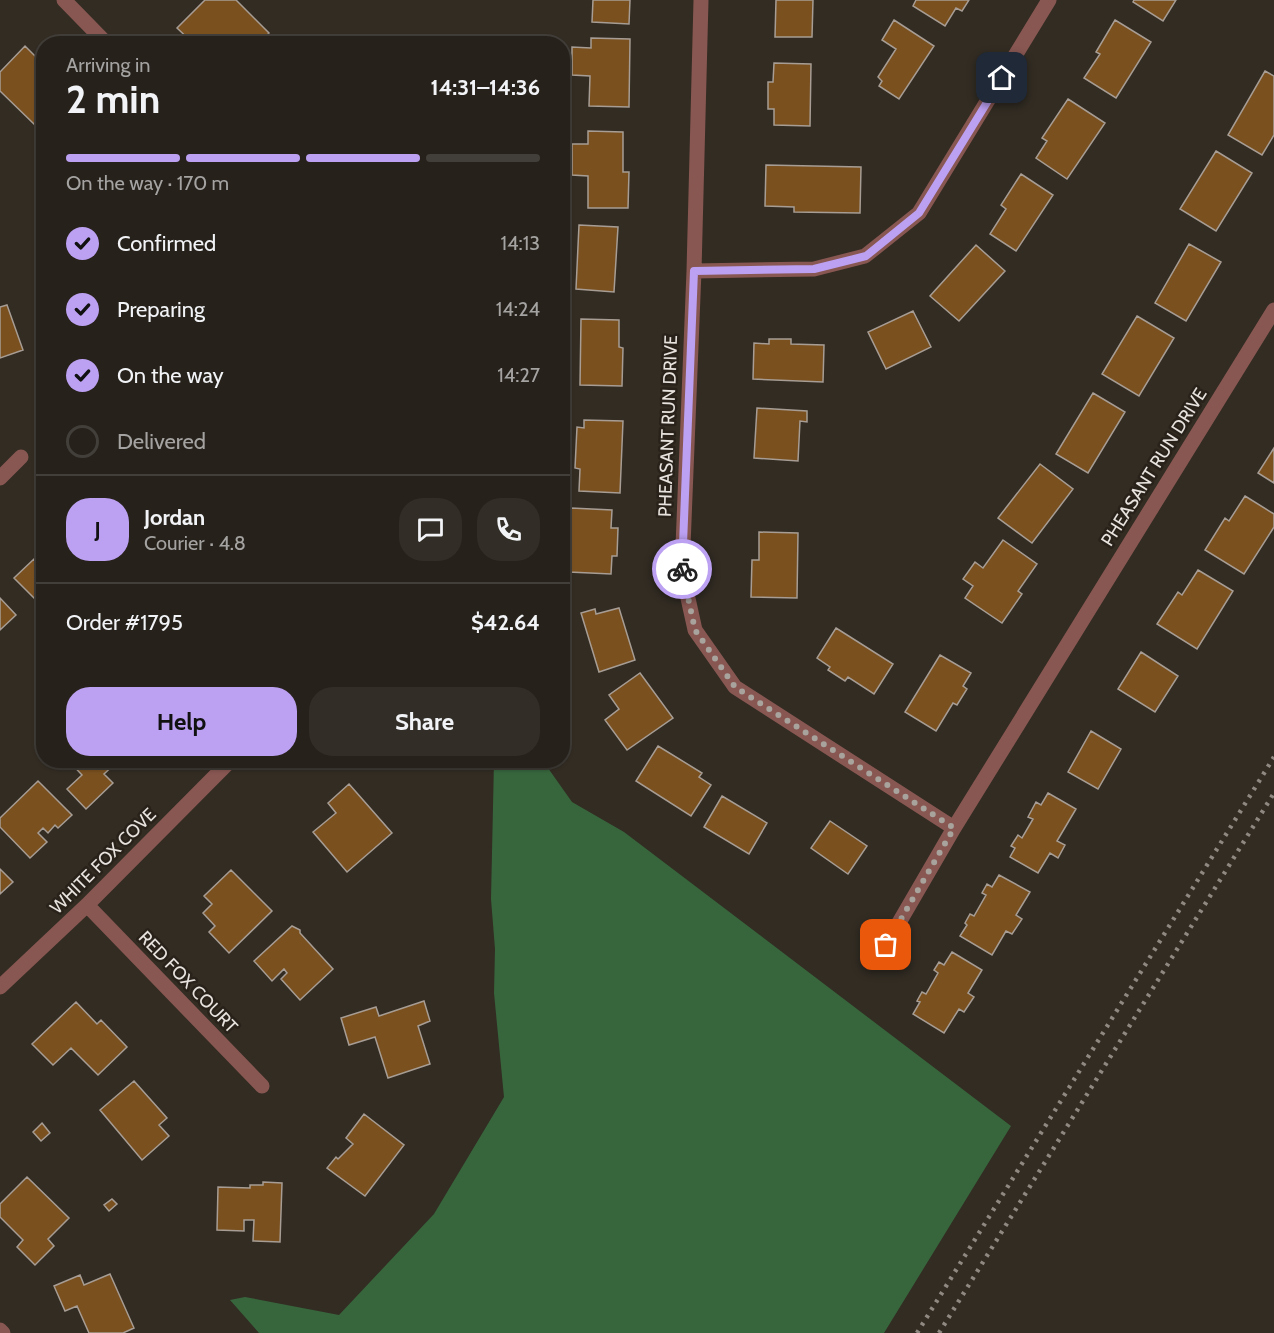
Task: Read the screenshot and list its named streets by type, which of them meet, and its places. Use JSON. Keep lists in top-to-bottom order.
{
  "streets": {
    "street": ["PHEASANT RUN DRIVE", "WHITE FOX COVE", "RED FOX COURT"]
  },
  "crossings": [
    ["WHITE FOX COVE", "RED FOX COURT"]
  ],
  "page": {
    "heading": ["2 min", "Arriving in", "14:31–14:36"],
    "panel": [
      "Jordan",
      "Courier · 4.8",
      "Order #1795",
      "$42.64"
    ],
    "bar": "On the way · 170 m",
    "list": [
      ["Confirmed", "14:13"],
      ["Preparing", "14:24"],
      ["On the way", "14:27"],
      "Delivered"
    ],
    "round": "J",
    "buttons": ["Help", "Share"]
  }
}
